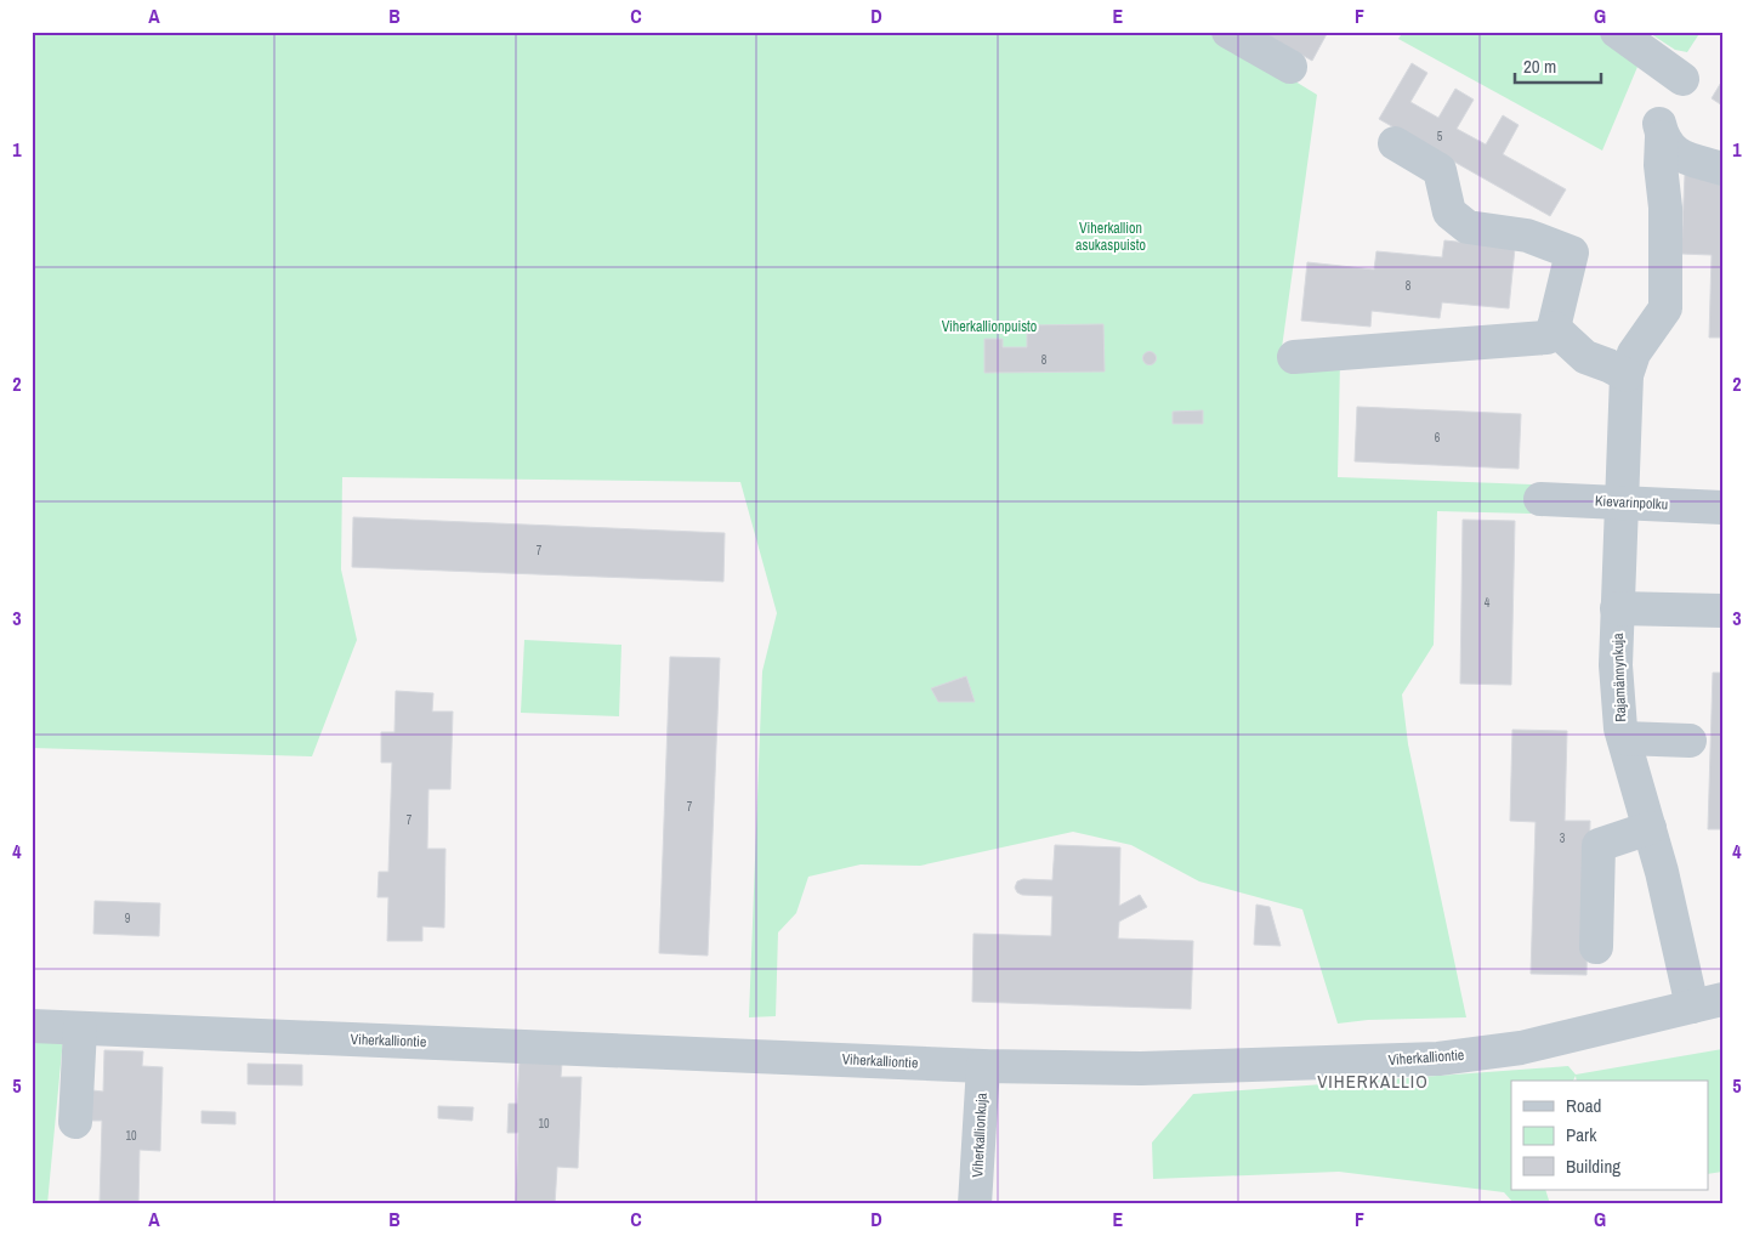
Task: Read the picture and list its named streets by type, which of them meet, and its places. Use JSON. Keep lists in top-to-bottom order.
{
  "streets": {
    "street": [
      "Kievarinpolku",
      "Rajamännynkuja",
      "Viherkalliontie",
      "Viherkallionkuja"
    ]
  },
  "crossings": [
    ["Kievarinpolku", "Rajamännynkuja"],
    ["Rajamännynkuja", "Viherkalliontie"],
    ["Viherkalliontie", "Viherkallionkuja"]
  ],
  "districts": ["VIHERKALLIO"],
  "parks": ["Viherkallion asukaspuisto", "Viherkallionpuisto"],
  "house_numbers": [
    "5",
    "8",
    "8",
    "6",
    "7",
    "4",
    "7",
    "7",
    "3",
    "9",
    "10",
    "10"
  ],
  "legend": ["Road", "Park", "Building"],
  "scale_bar": "20 m",
  "grid": {
    "columns": [
      "A",
      "B",
      "C",
      "D",
      "E",
      "F",
      "G"
    ],
    "rows": [
      "1",
      "2",
      "3",
      "4",
      "5"
    ]
  }
}
